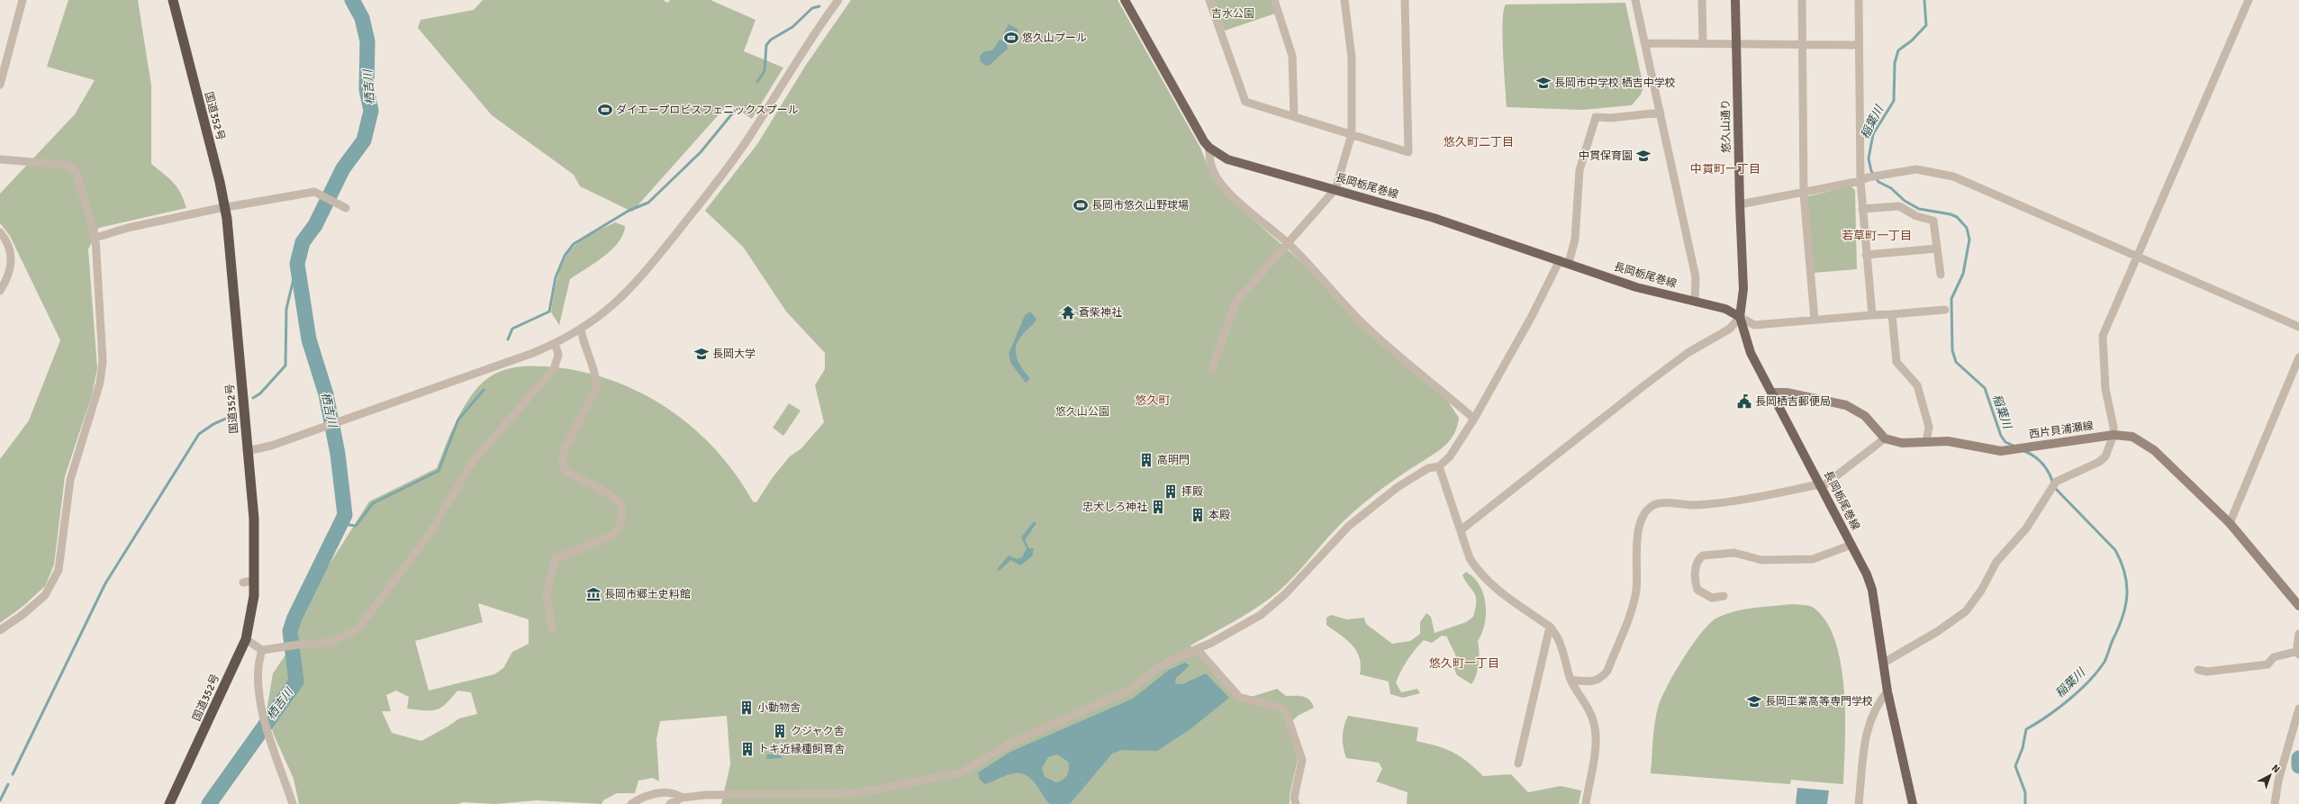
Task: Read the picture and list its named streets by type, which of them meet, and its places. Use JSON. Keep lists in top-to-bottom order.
{
  "streets": {
    "highway": ["国道352号"],
    "main road": ["悠久山通り", "長岡栃尾巻線", "西片貝浦瀬線"]
  },
  "crossings": [
    ["悠久山通り", "長岡栃尾巻線"]
  ],
  "districts": [
    "悠久町二丁目",
    "中貫町一丁目",
    "若草町一丁目",
    "悠久町",
    "悠久町一丁目"
  ],
  "water": ["栖吉川", "稲葉川"],
  "parks": ["吉水公園", "悠久山公園"],
  "places": {
    "sports": ["悠久山プール", "ダイエープロビスフェニックスプール", "長岡市悠久山野球場"],
    "school or university": [
      "長岡市中学校 栖吉中学校",
      "中貫保育園",
      "長岡大学",
      "長岡工業高等専門学校"
    ],
    "temple": ["蒼柴神社"],
    "public building": ["長岡栖吉郵便局"],
    "building": [
      "高明門",
      "拝殿",
      "忠犬しろ神社",
      "本殿",
      "小動物舎",
      "クジャク舎",
      "トキ近縁種飼育舎"
    ],
    "museum": ["長岡市郷土史料館"]
  },
  "north": "top right"
}
